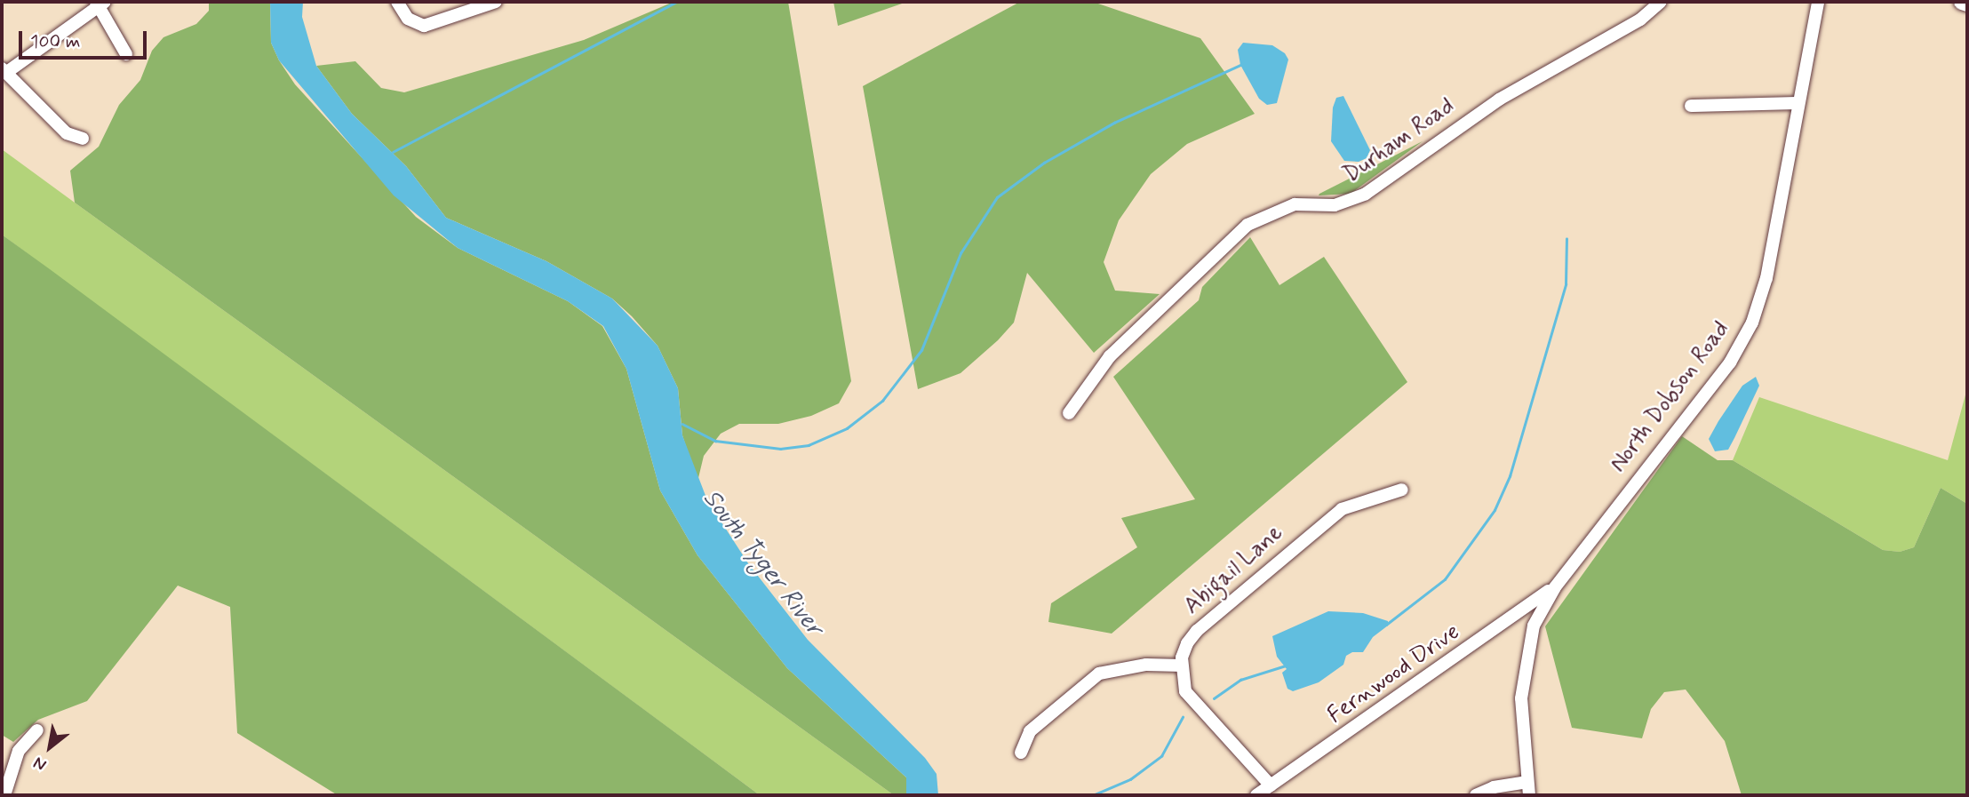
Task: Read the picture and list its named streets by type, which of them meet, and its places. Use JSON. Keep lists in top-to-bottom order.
{
  "streets": {
    "street": [
      "Durham Road",
      "North Dobson Road",
      "Abigail Lane",
      "Fernwood Drive"
    ]
  },
  "crossings": [
    ["North Dobson Road", "Fernwood Drive"]
  ],
  "water": ["South Tyger River"],
  "scale_bar": "100 m",
  "north": "bottom left"
}
